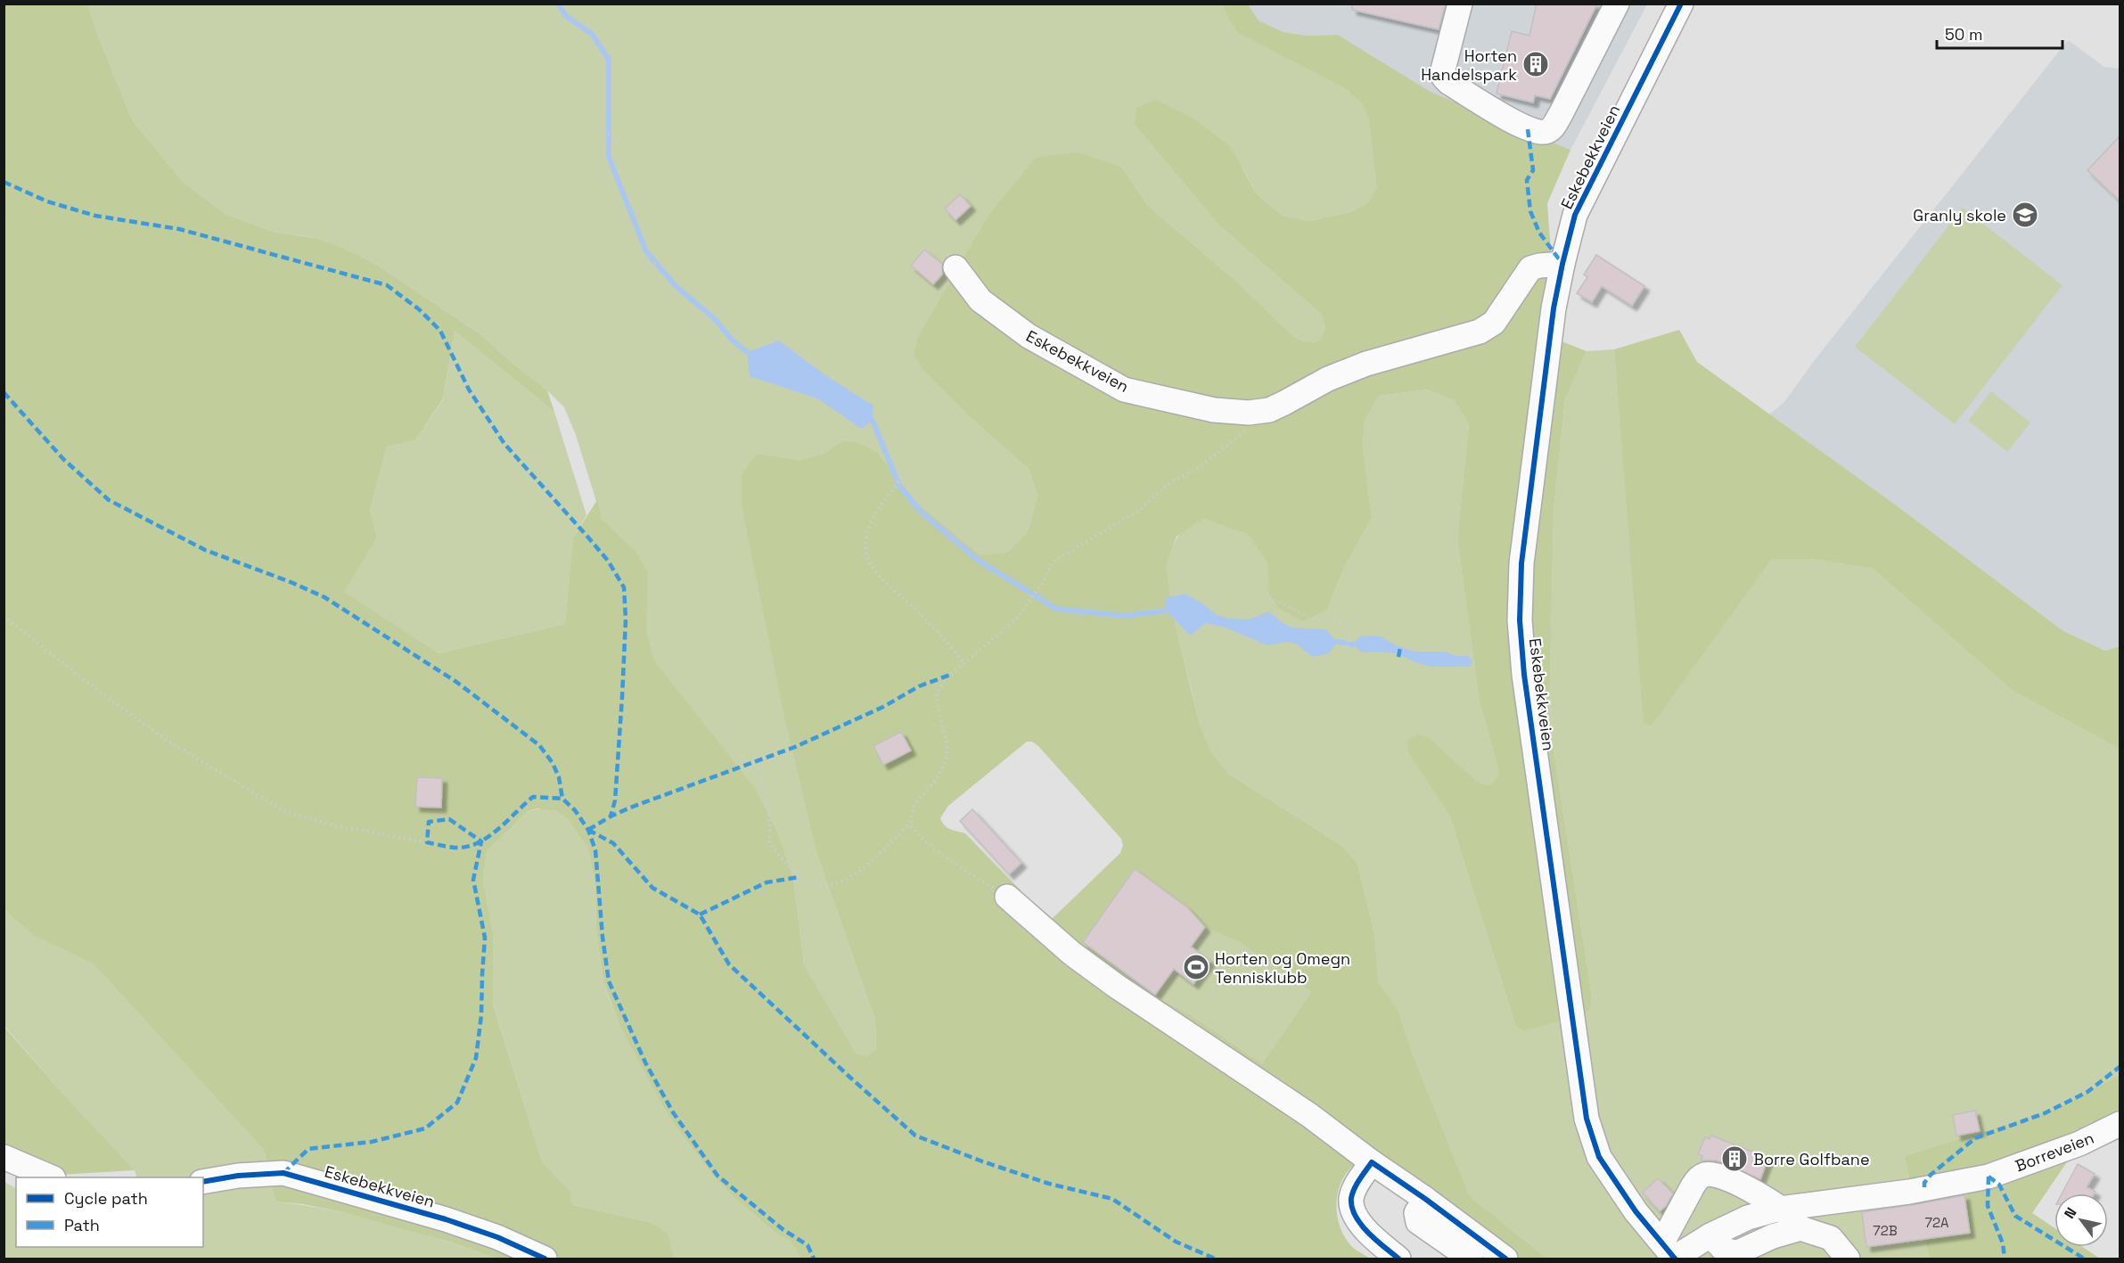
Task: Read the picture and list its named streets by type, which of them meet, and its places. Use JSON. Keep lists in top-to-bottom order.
{
  "streets": {
    "street": ["Eskebekkveien", "Borreveien"]
  },
  "crossings": [
    ["Eskebekkveien", "Borreveien"]
  ],
  "places": {
    "building": ["Horten Handelspark", "Borre Golfbane"],
    "school or university": ["Granly skole"],
    "sports": ["Horten og Omegn Tennisklubb"]
  },
  "house_numbers": ["72A", "72B"],
  "legend": ["Cycle path", "Path"],
  "scale_bar": "50 m",
  "north": "top left"
}
